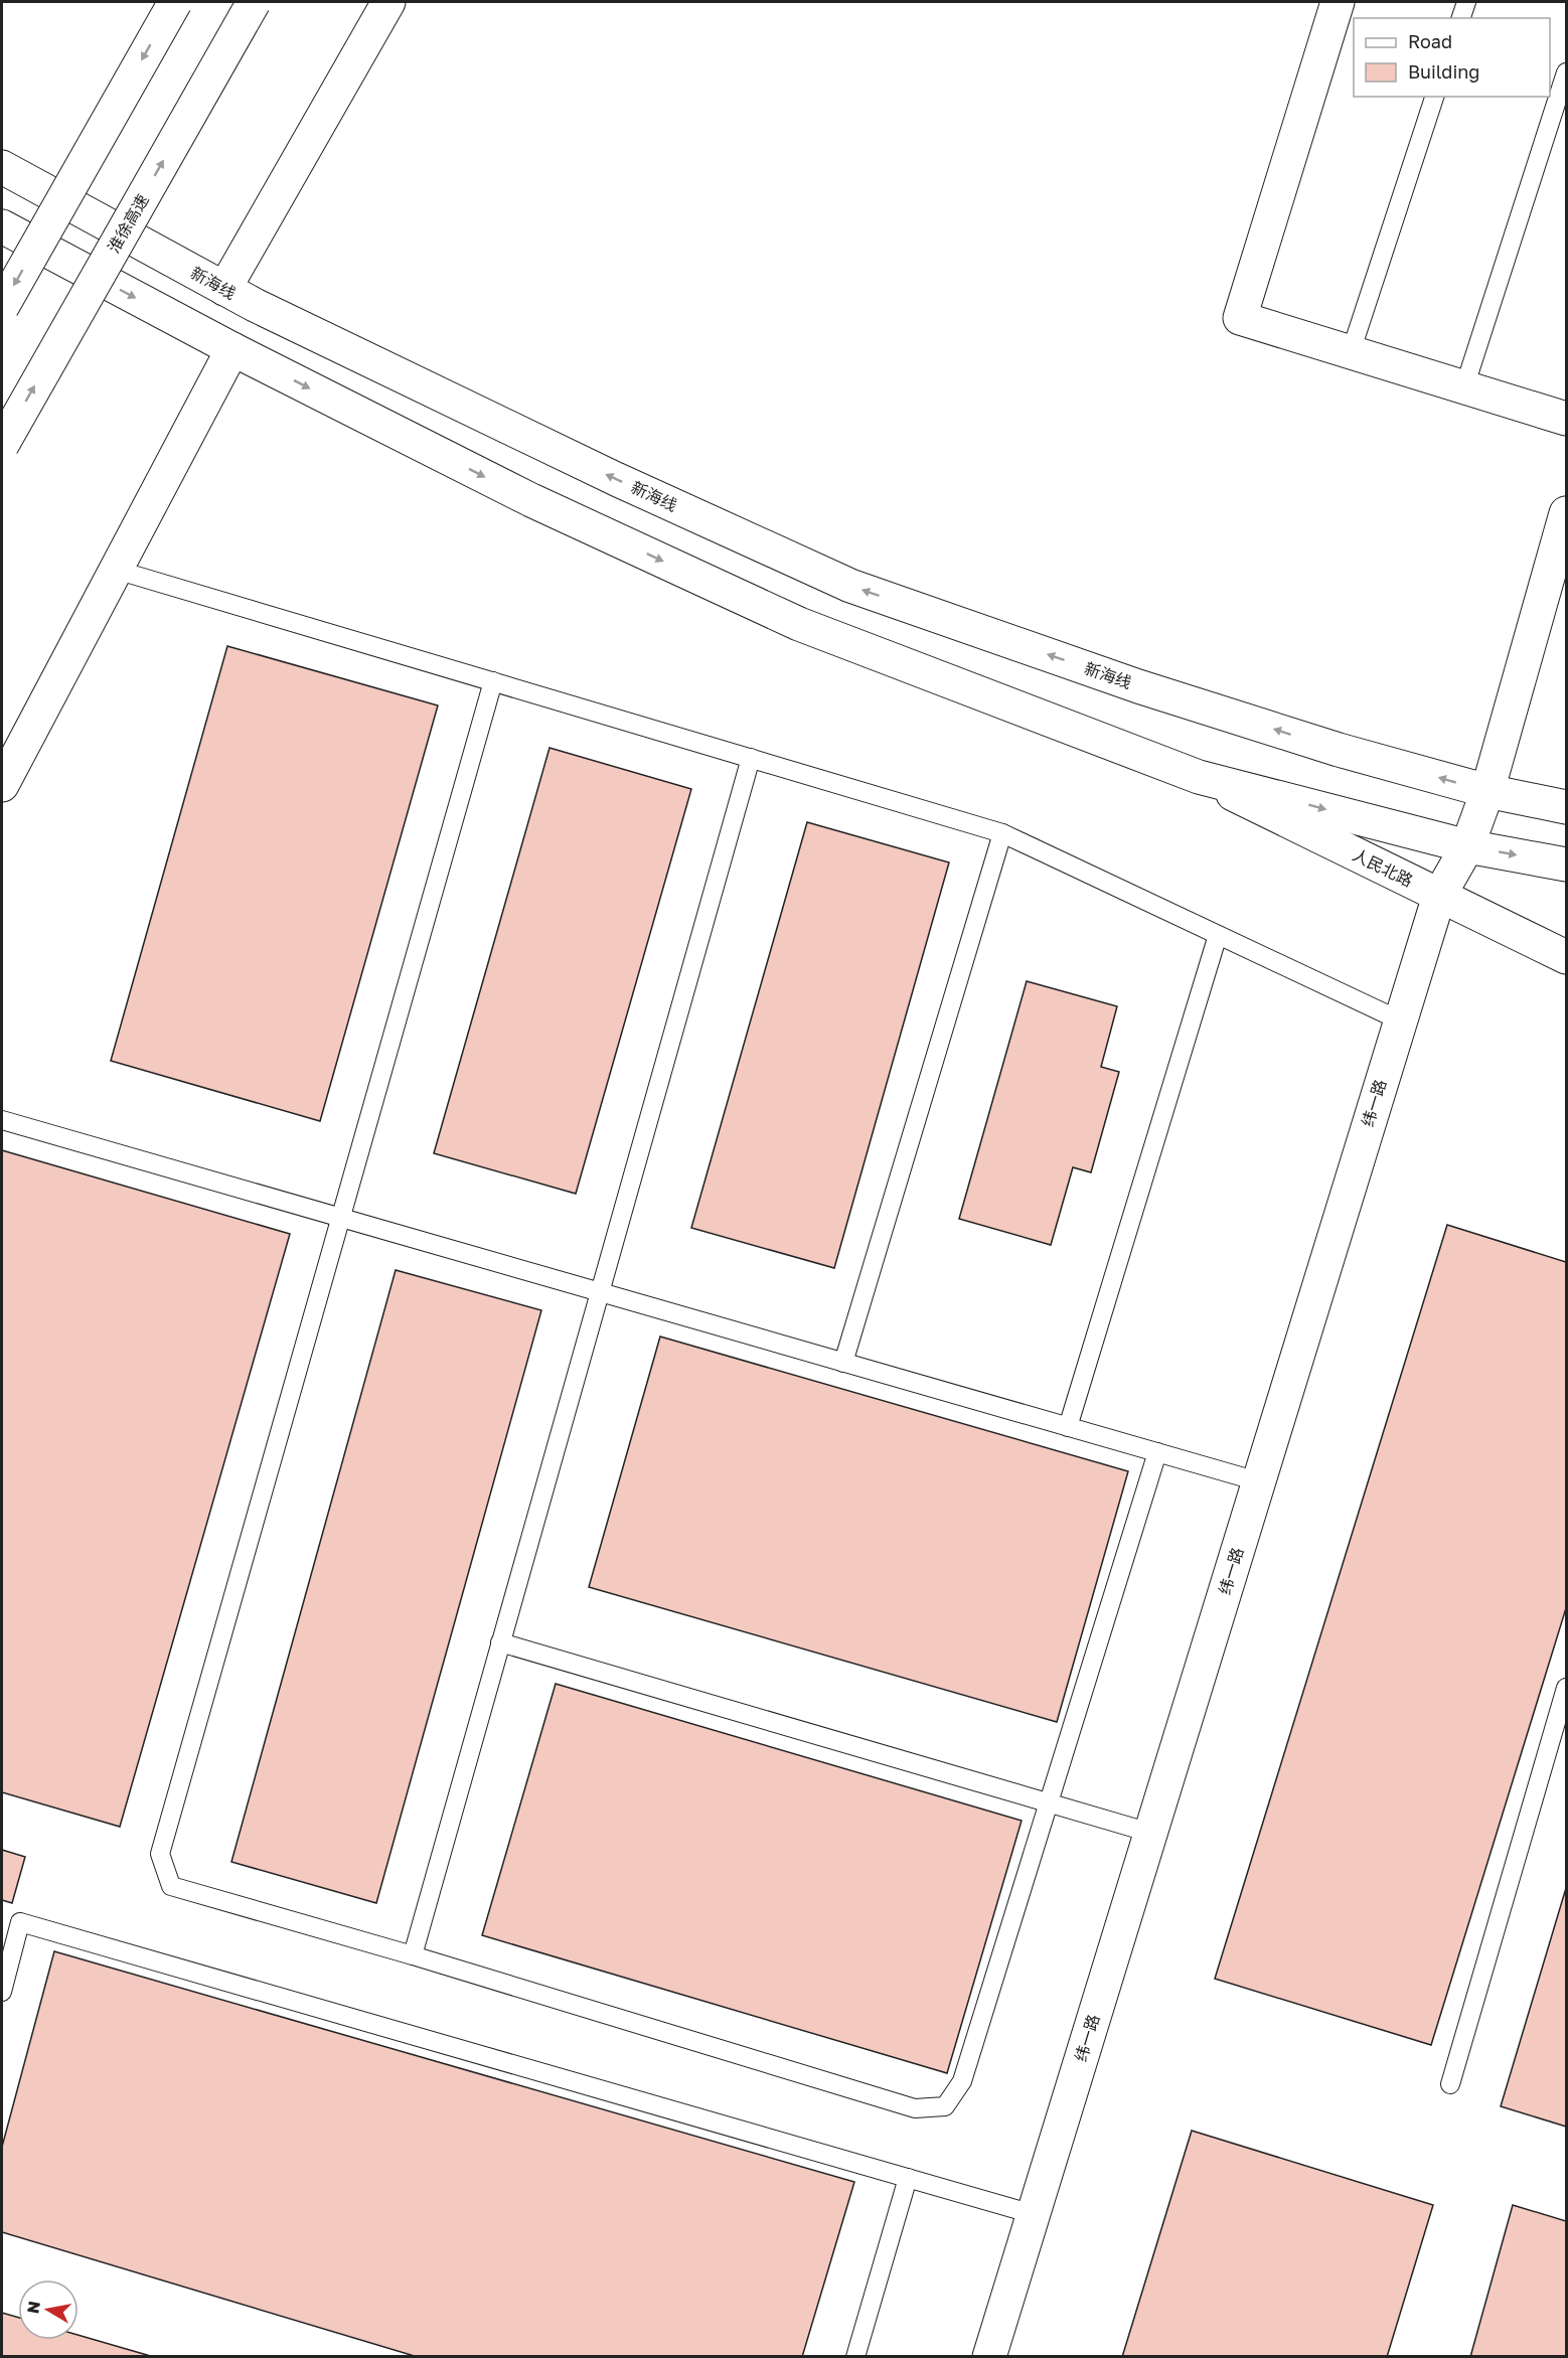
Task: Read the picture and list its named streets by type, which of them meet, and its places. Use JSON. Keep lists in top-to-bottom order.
{
  "streets": {
    "main road": [
      "淮徐高速",
      "新海线",
      "人民北路",
      "纬一路"
    ]
  },
  "crossings": [
    ["新海线", "纬一路"],
    ["人民北路", "纬一路"]
  ],
  "legend": ["Road", "Building"],
  "north": "left"
}
